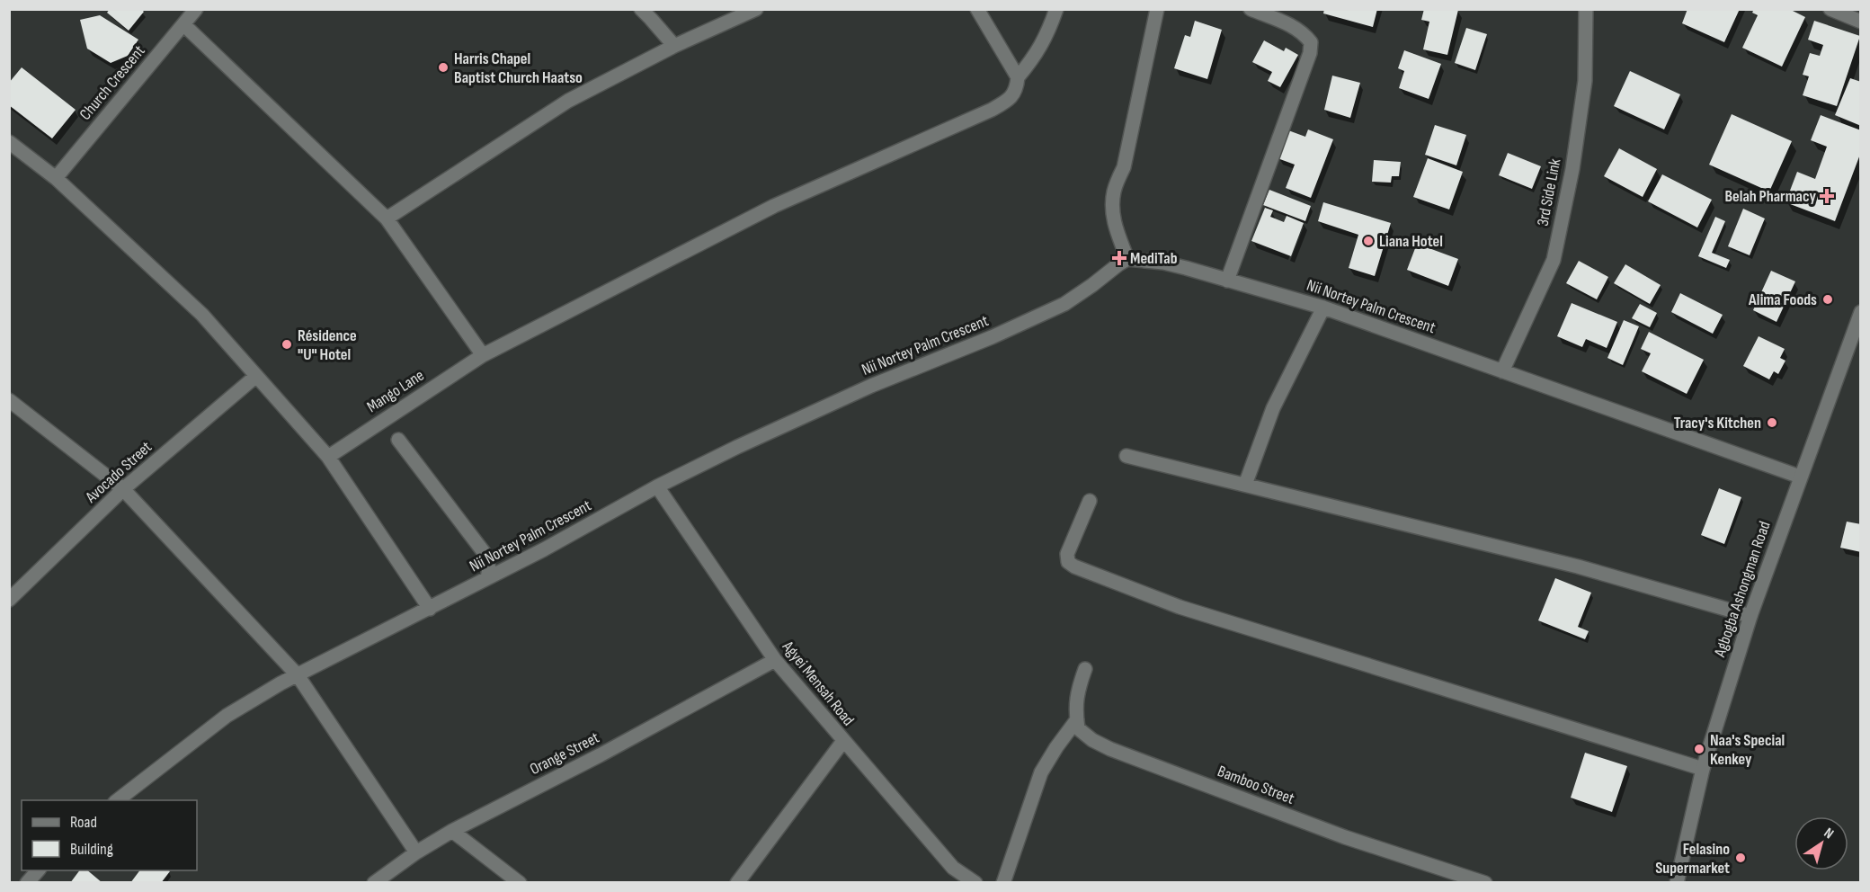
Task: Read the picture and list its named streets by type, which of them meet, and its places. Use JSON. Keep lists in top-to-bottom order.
{
  "streets": {
    "street": [
      "Church Crescent",
      "3rd Side Link",
      "Nii Nortey Palm Crescent",
      "Mango Lane",
      "Avocado Street",
      "Agbogba Ashongman Road",
      "Agyei Mensah Road",
      "Orange Street",
      "Bamboo Street"
    ]
  },
  "crossings": [
    ["3rd Side Link", "Nii Nortey Palm Crescent"],
    ["Nii Nortey Palm Crescent", "Agbogba Ashongman Road"],
    ["Nii Nortey Palm Crescent", "Agyei Mensah Road"],
    ["Agyei Mensah Road", "Orange Street"]
  ],
  "places": {
    "other": [
      "Harris Chapel Baptist Church Haatso",
      "Liana Hotel",
      "Alima Foods",
      "Résidence \"U\" Hotel",
      "Tracy's Kitchen",
      "Naa's Special Kenkey",
      "Felasino Supermarket"
    ],
    "health": ["Belah Pharmacy", "MediTab"]
  },
  "legend": ["Road", "Building"],
  "north": "top right"
}
